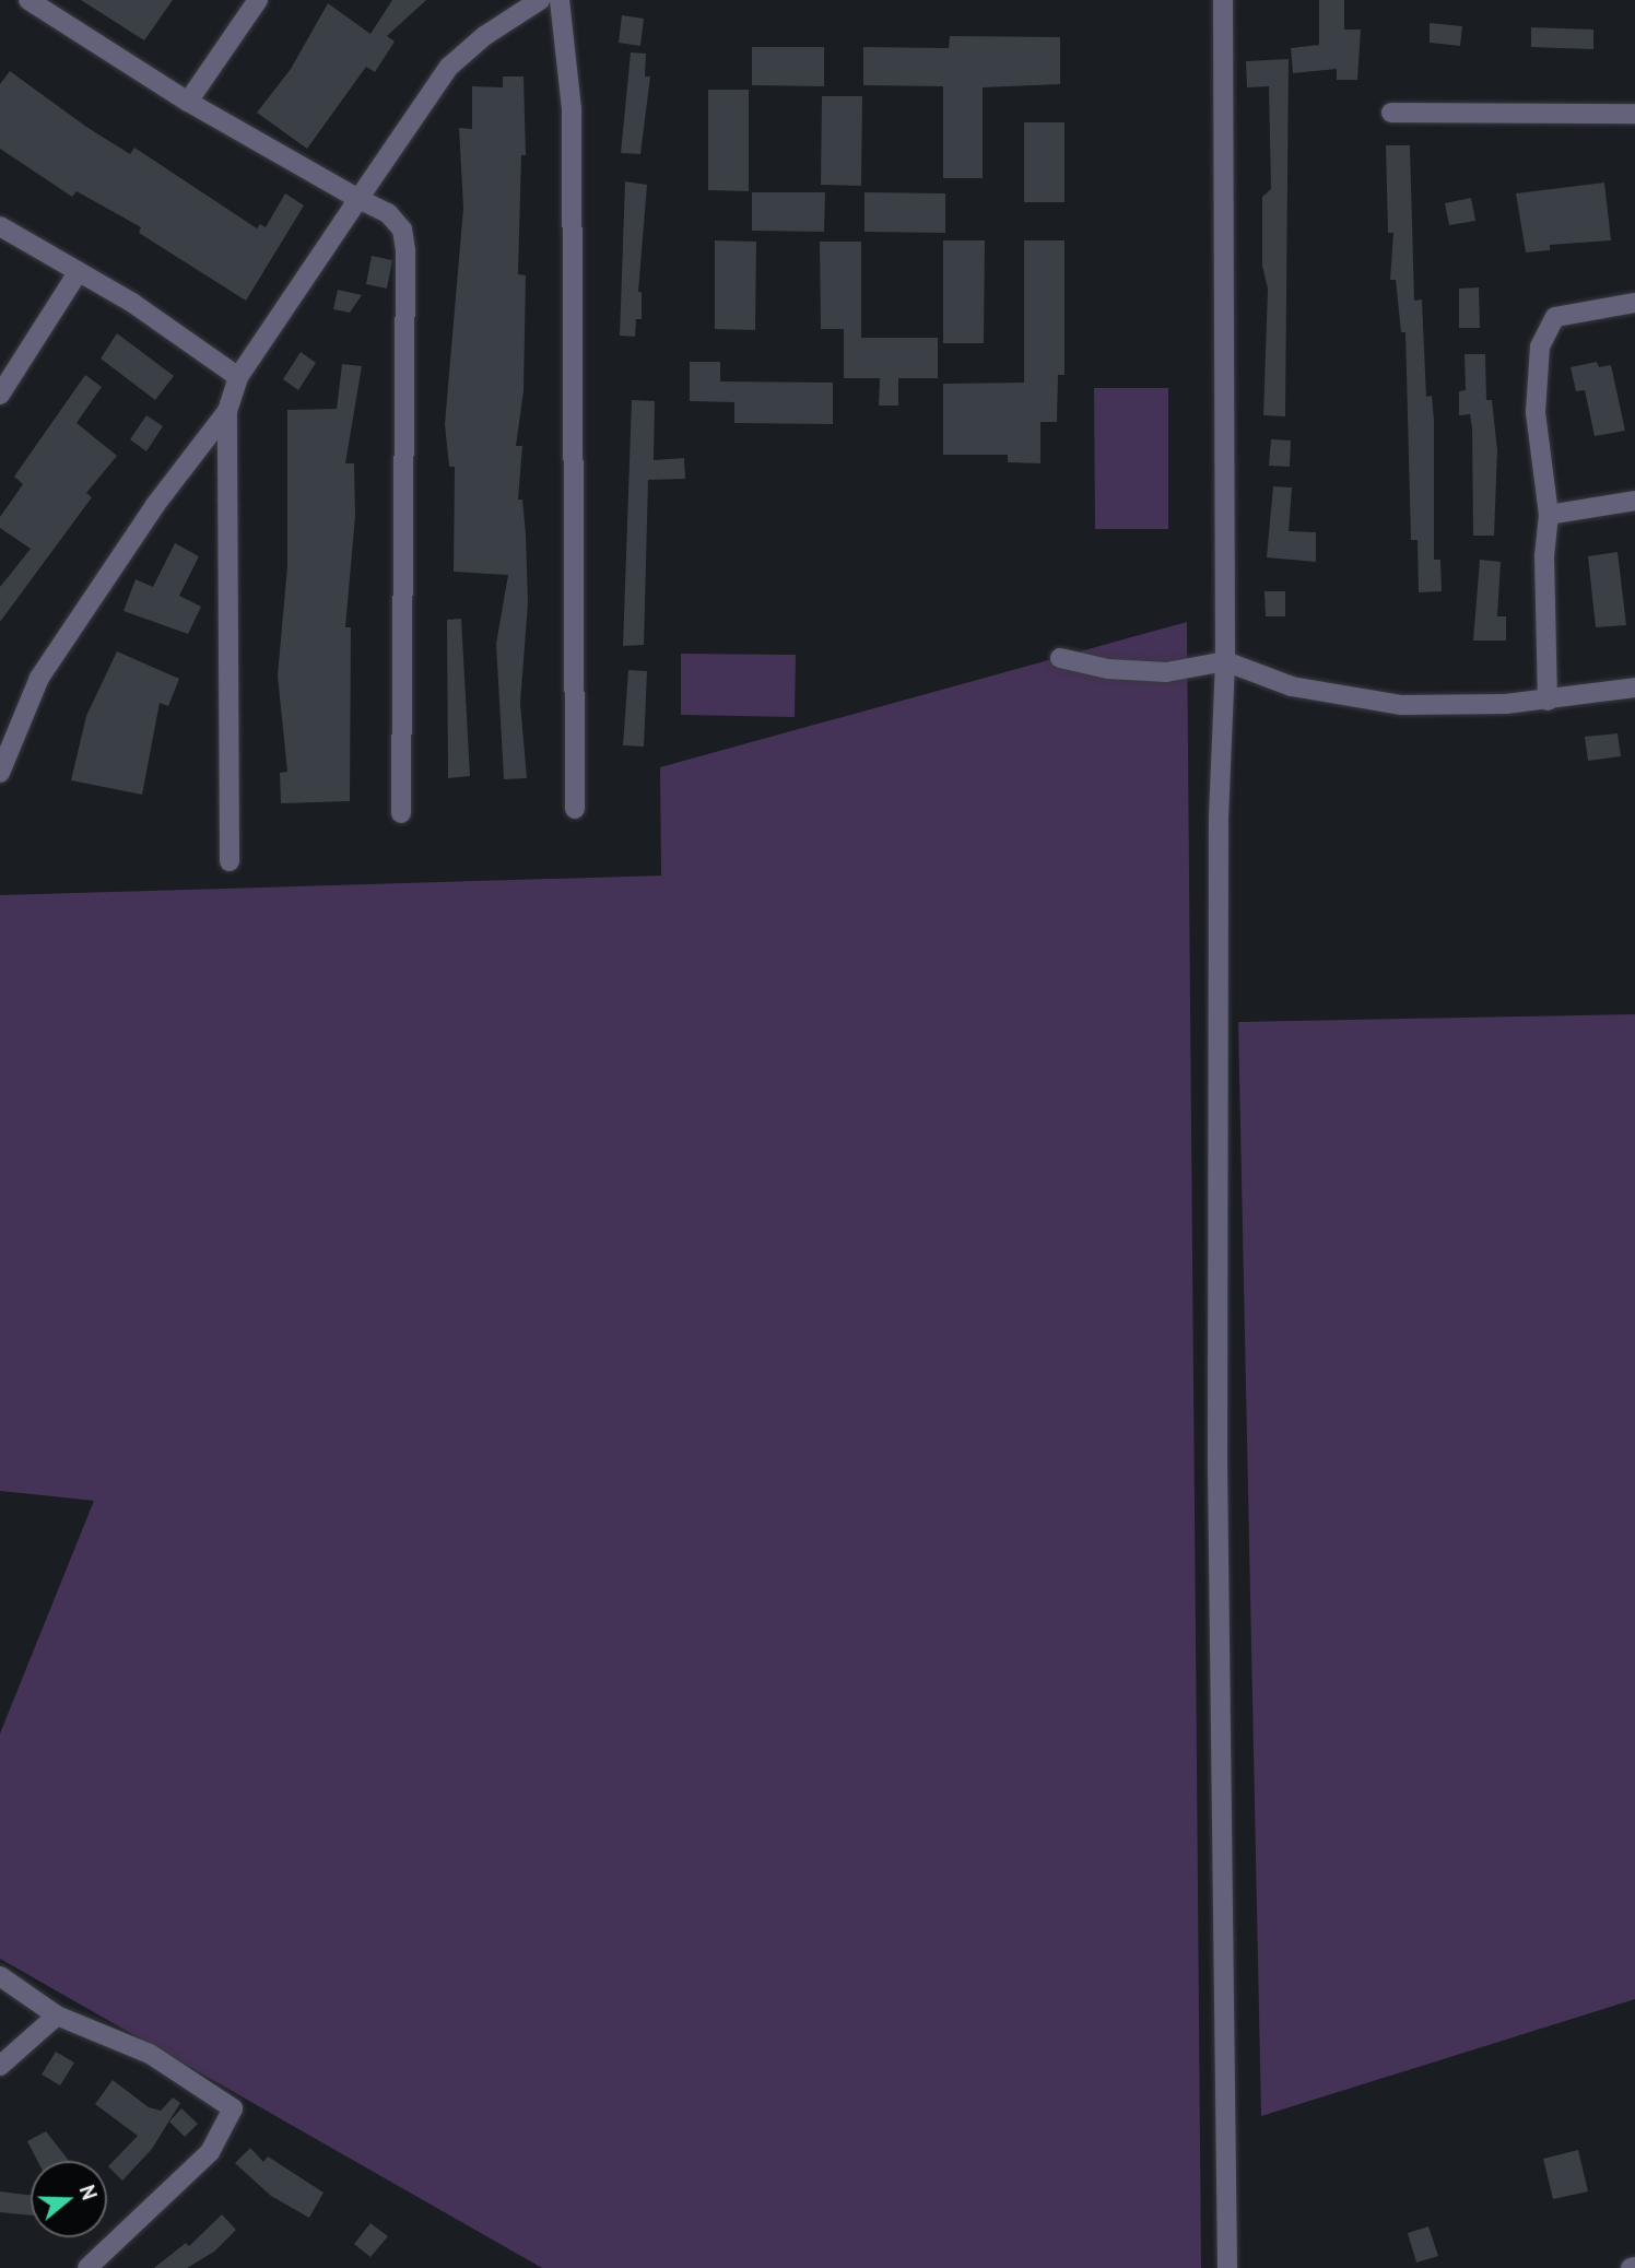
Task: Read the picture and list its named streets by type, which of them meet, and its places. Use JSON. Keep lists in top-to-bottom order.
{
  "north": "right"
}
